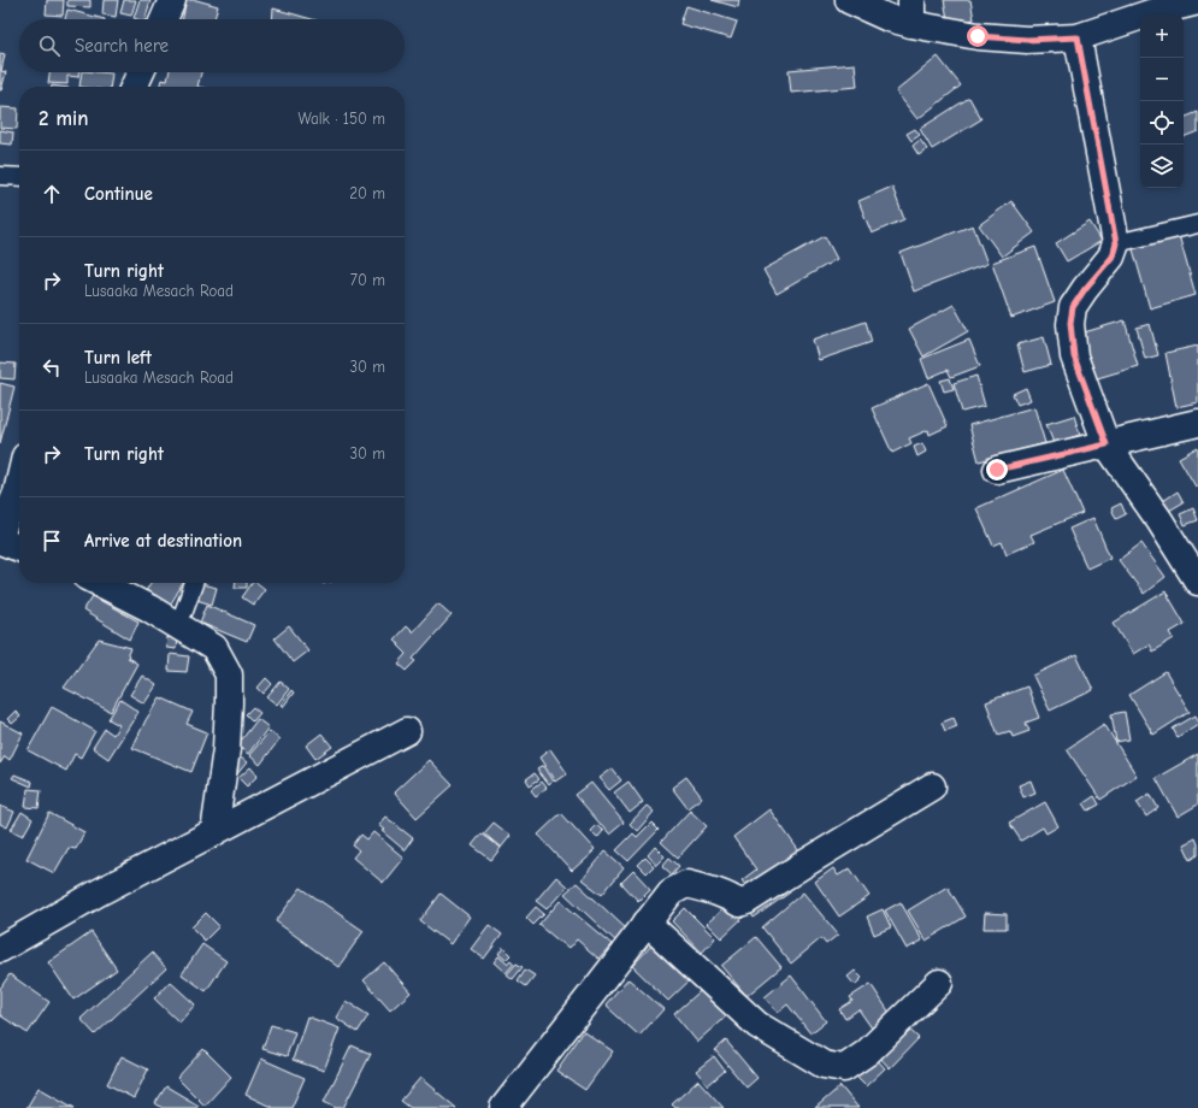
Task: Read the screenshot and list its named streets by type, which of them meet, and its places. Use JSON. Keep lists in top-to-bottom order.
{
  "page": {
    "map_buttons": ["+", "−"],
    "search": "Search here",
    "heading": ["2 min", "Walk · 150 m"],
    "list": [
      ["Continue", "20 m"],
      ["Turn right", "Lusaaka Mesach Road", "70 m"],
      ["Turn left", "Lusaaka Mesach Road", "30 m"],
      ["Turn right", "30 m"],
      "Arrive at destination"
    ]
  }
}
